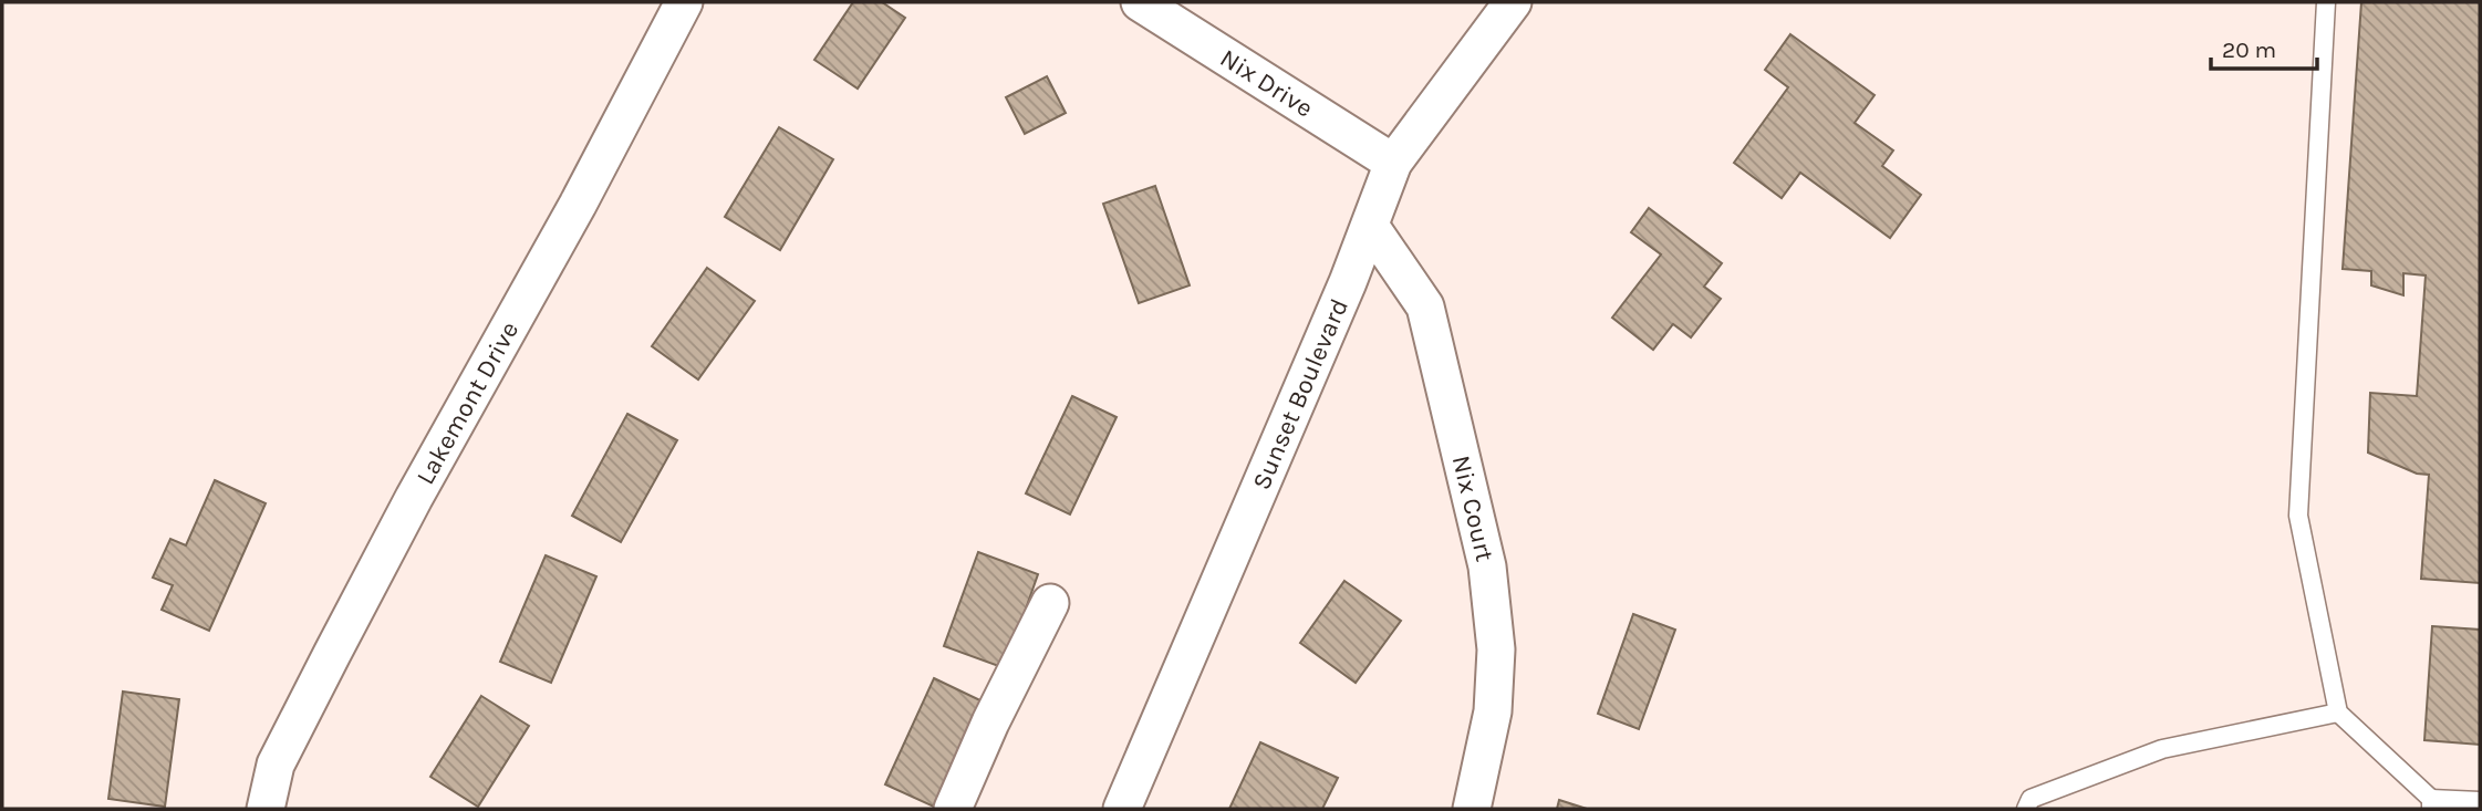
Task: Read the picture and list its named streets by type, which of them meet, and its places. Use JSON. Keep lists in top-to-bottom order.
{
  "streets": {
    "street": [
      "Nix Drive",
      "Sunset Boulevard",
      "Lakemont Drive",
      "Nix Court"
    ]
  },
  "crossings": [
    ["Nix Drive", "Sunset Boulevard"],
    ["Sunset Boulevard", "Nix Court"]
  ],
  "scale_bar": "20 m"
}
